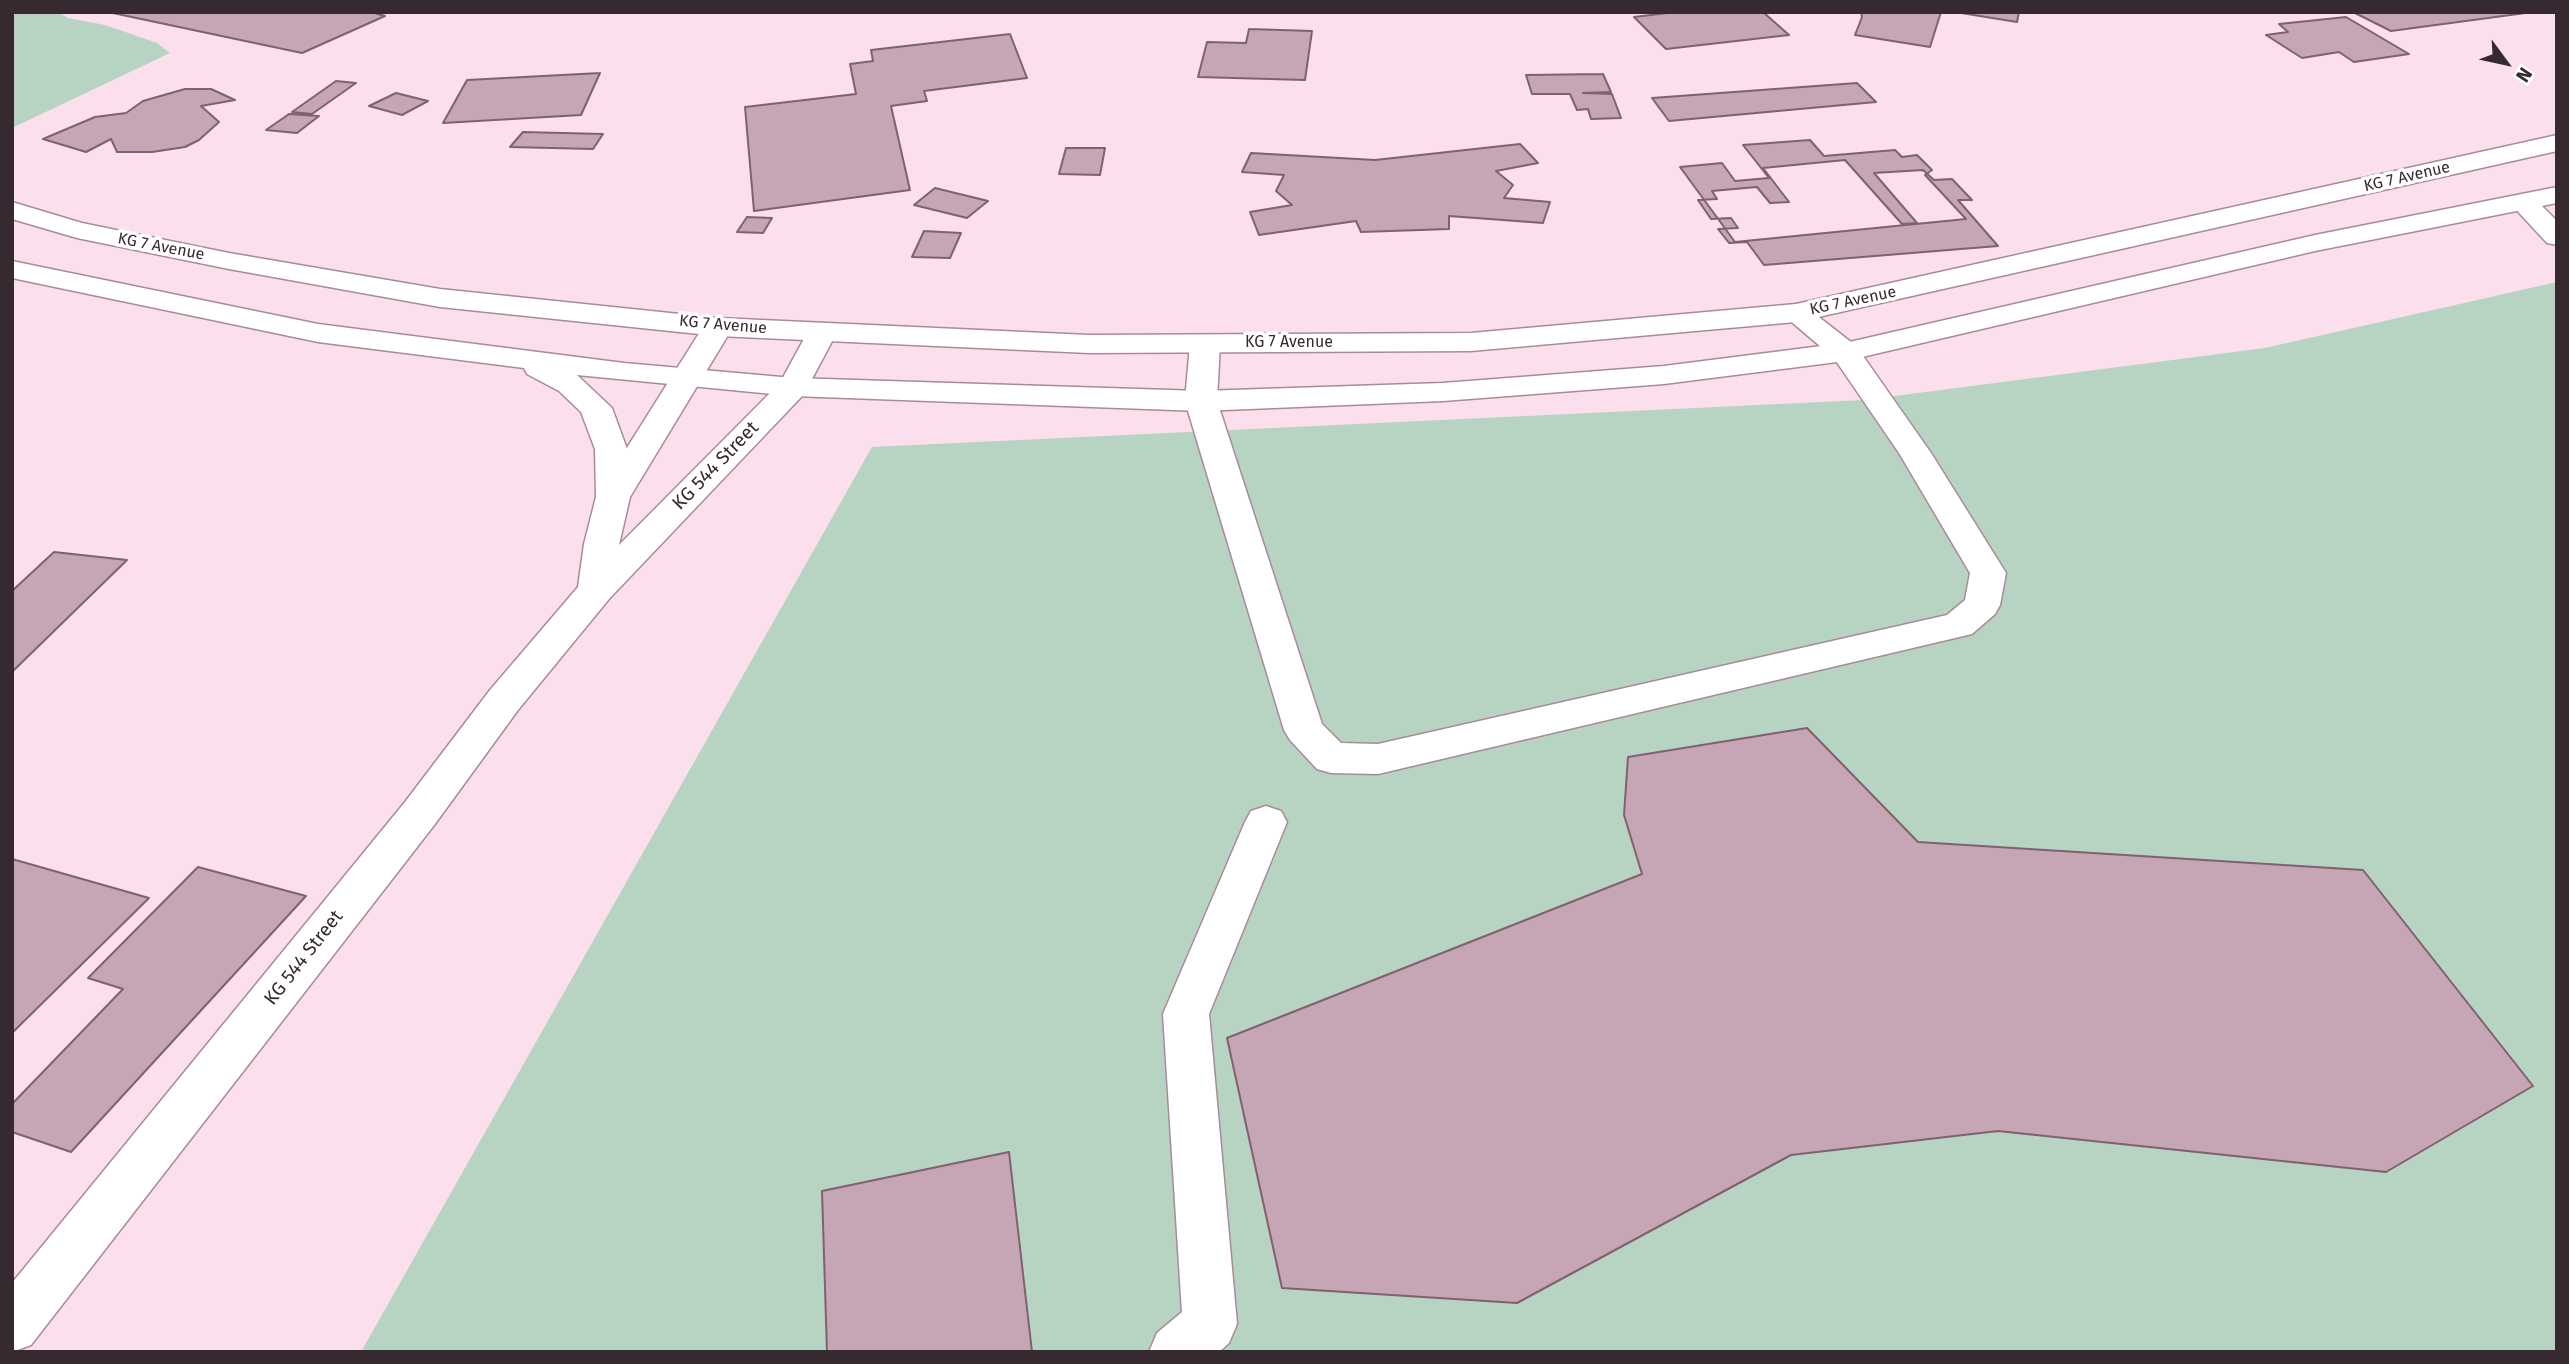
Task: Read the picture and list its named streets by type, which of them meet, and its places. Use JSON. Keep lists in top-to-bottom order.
{
  "streets": {
    "main road": ["KG 7 Avenue", "KG 544 Street"]
  },
  "crossings": [
    ["KG 7 Avenue", "KG 544 Street"]
  ],
  "north": "bottom right"
}
